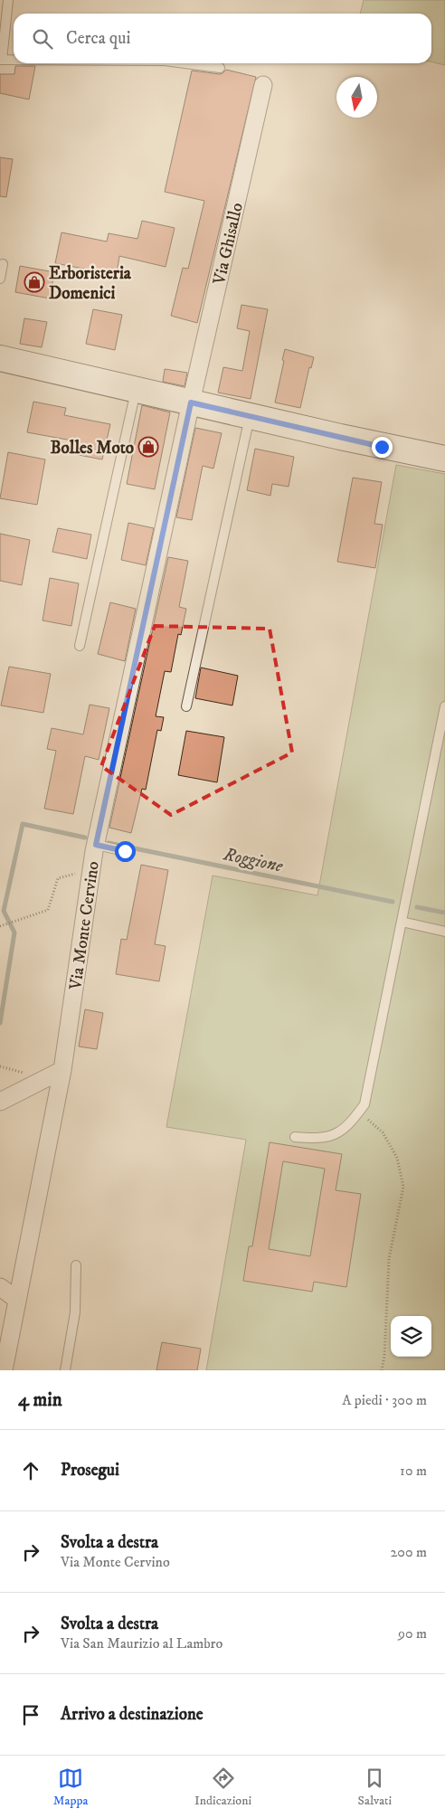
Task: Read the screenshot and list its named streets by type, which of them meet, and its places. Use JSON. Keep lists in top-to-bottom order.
{
  "streets": {
    "street": ["Via Ghisallo", "Via Monte Cervino"]
  },
  "crossings": [
    ["Via Ghisallo", "Via Monte Cervino"]
  ],
  "water": ["Roggione"],
  "places": {
    "shop": ["Erboristeria Domenici", "Bolles Moto"]
  },
  "north": "bottom",
  "page": {
    "search": "Cerca qui",
    "heading": ["4 min", "A piedi · 300 m"],
    "list": [
      ["Prosegui", "10 m"],
      ["Svolta a destra", "Via Monte Cervino", "200 m"],
      ["Svolta a destra", "Via San Maurizio al Lambro", "90 m"],
      "Arrivo a destinazione"
    ],
    "nav": ["Mappa", "Indicazioni", "Salvati"]
  }
}
